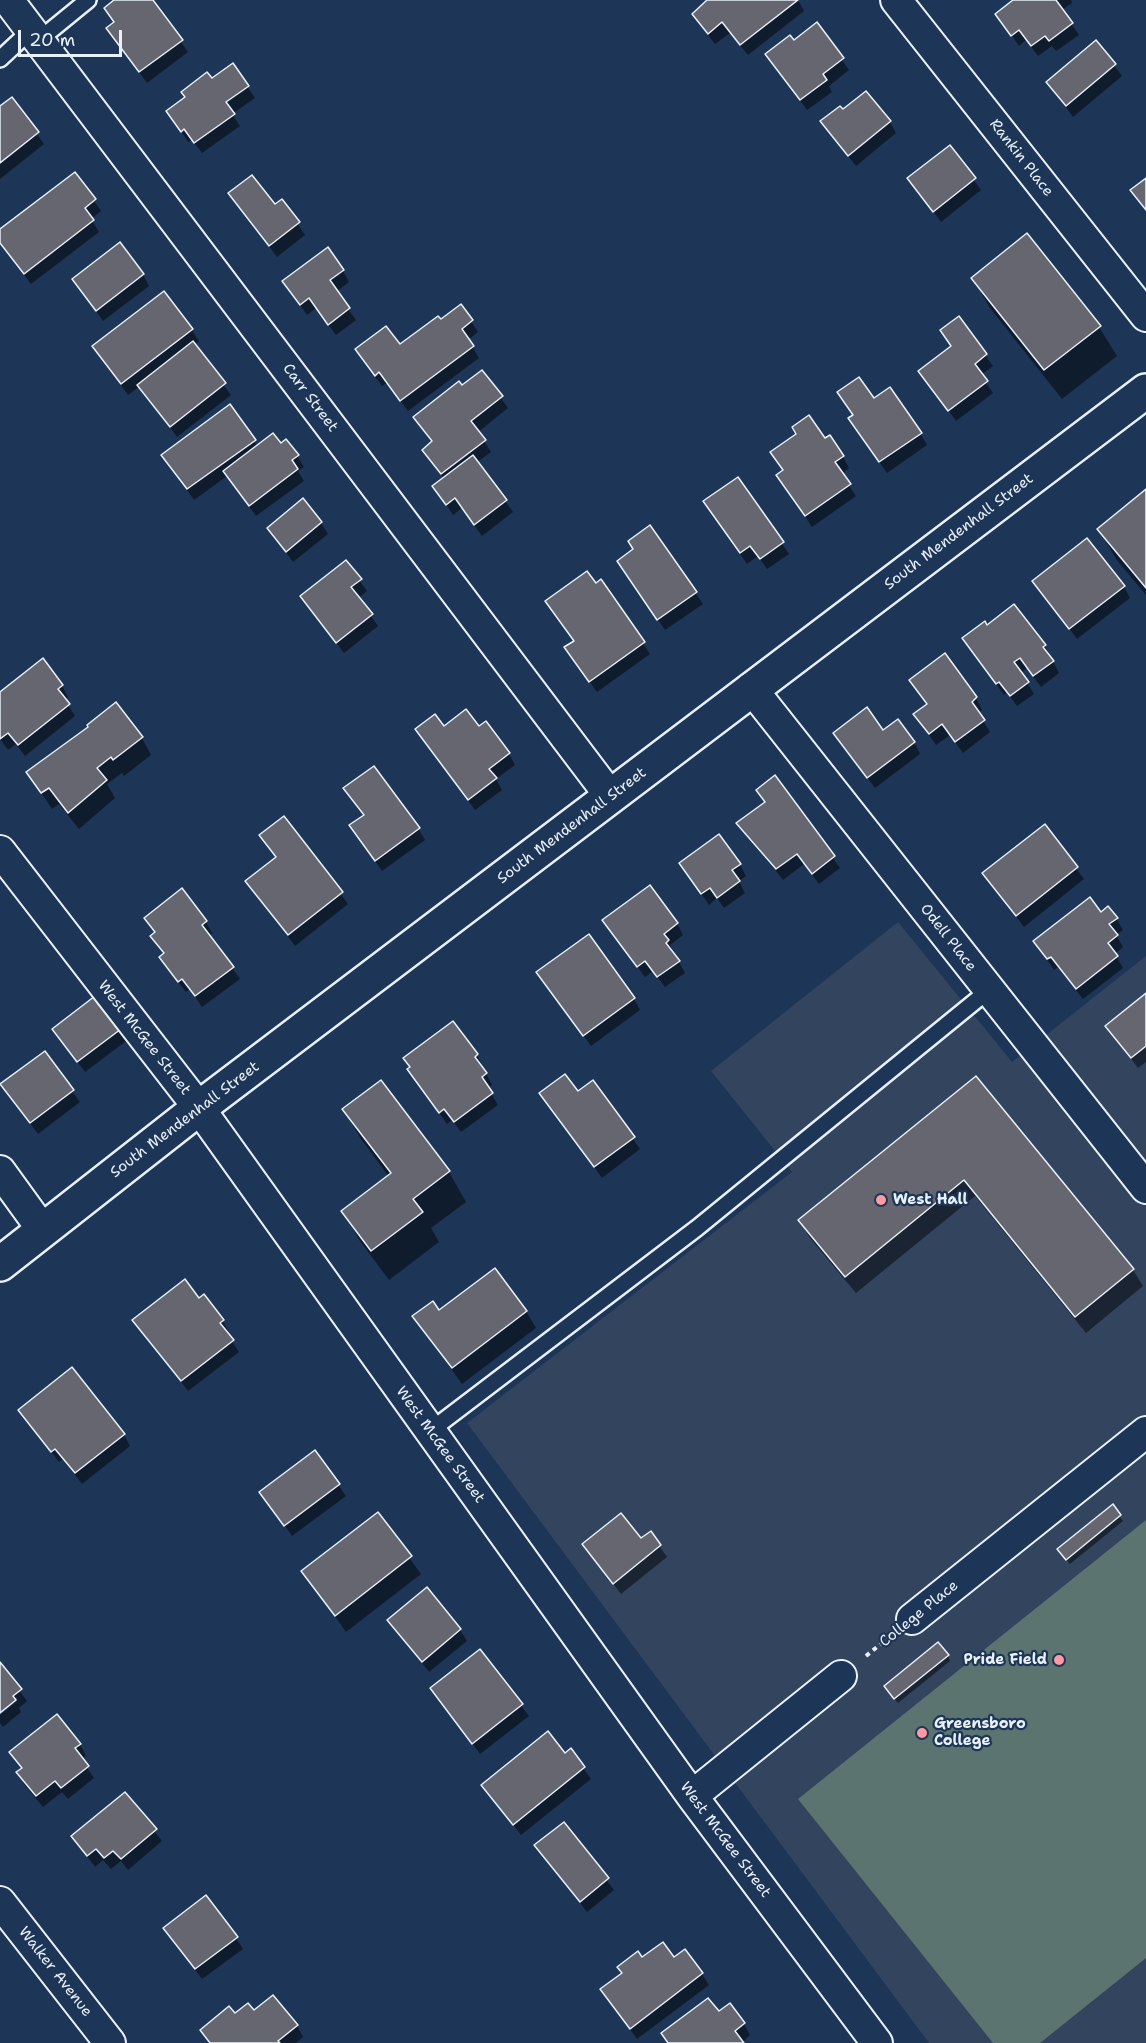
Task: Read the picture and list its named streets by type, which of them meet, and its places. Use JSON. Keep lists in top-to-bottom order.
{
  "streets": {
    "street": [
      "Rankin Place",
      "Carr Street",
      "South Mendenhall Street",
      "Odell Place",
      "West McGee Street",
      "College Place",
      "Walker Avenue"
    ]
  },
  "crossings": [
    ["Carr Street", "South Mendenhall Street"],
    ["South Mendenhall Street", "Odell Place"],
    ["South Mendenhall Street", "West McGee Street"]
  ],
  "places": ["West Hall", "Pride Field", "Greensboro College"],
  "scale_bar": "20 m"
}
